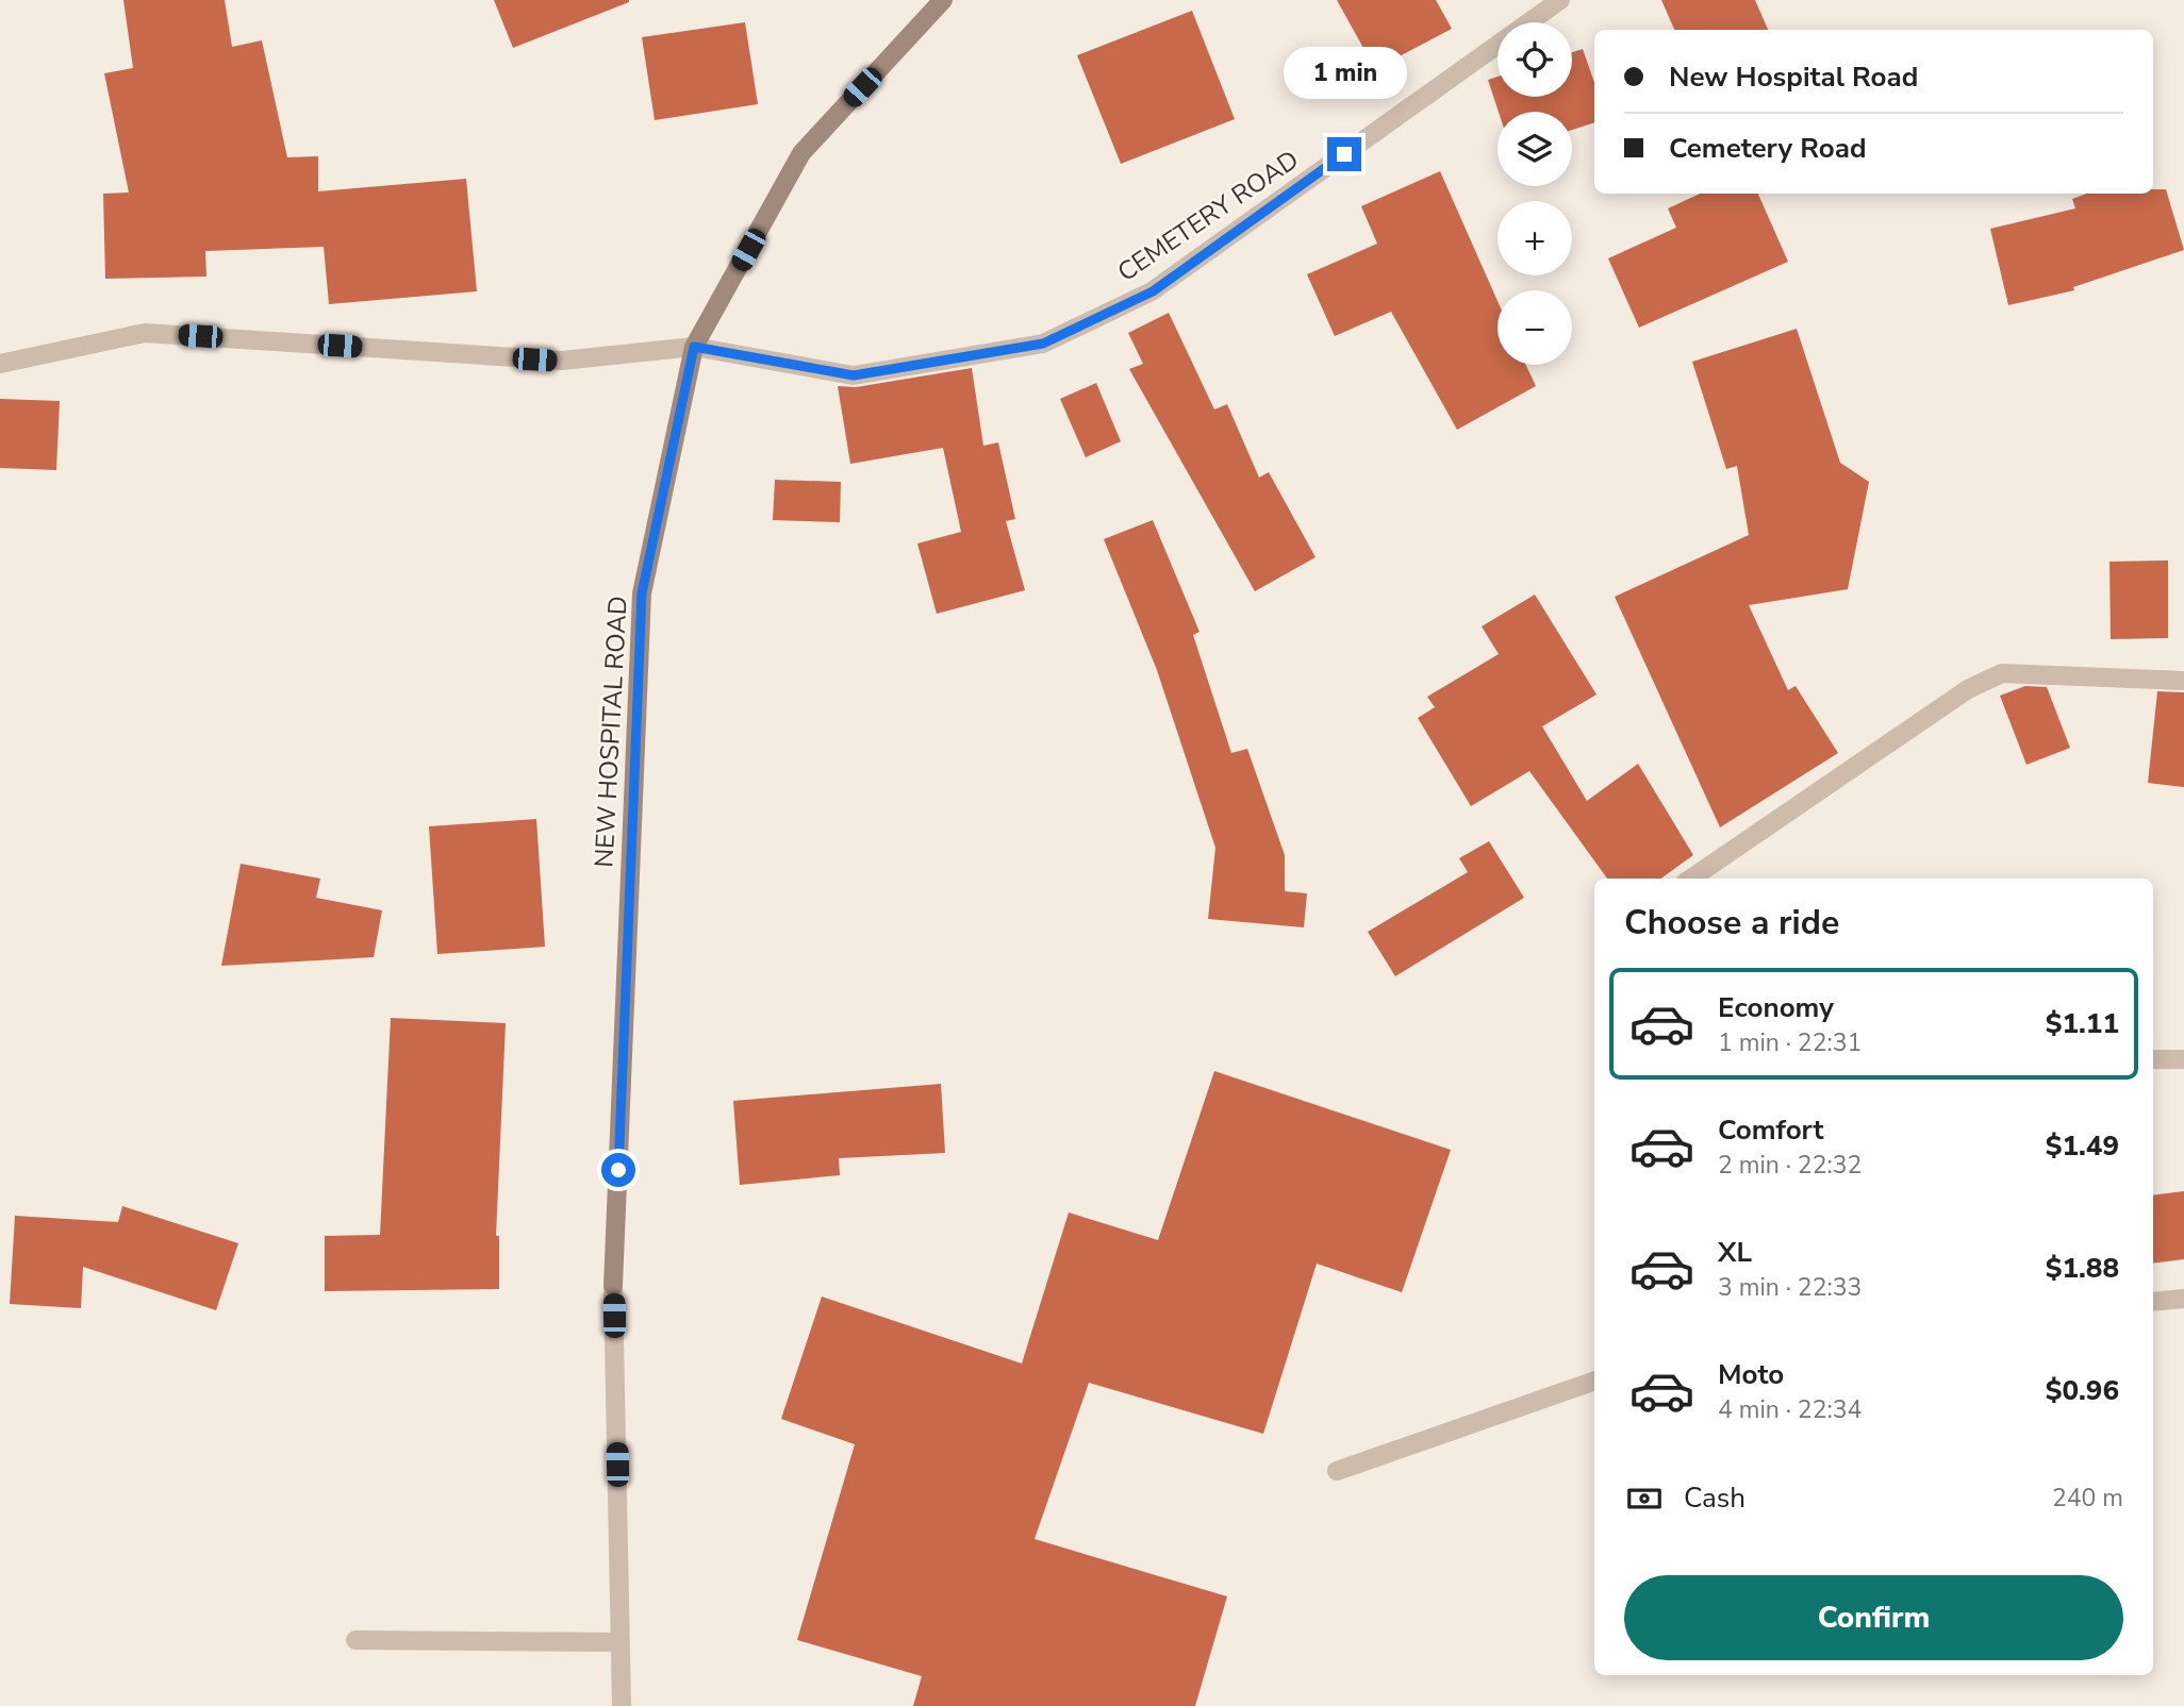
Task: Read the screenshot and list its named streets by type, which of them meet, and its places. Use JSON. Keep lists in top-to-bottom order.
{
  "streets": {
    "main road": ["NEW HOSPITAL ROAD"],
    "street": ["CEMETERY ROAD"]
  },
  "crossings": [
    ["CEMETERY ROAD", "NEW HOSPITAL ROAD"]
  ],
  "page": {
    "map_buttons": ["+", "−"],
    "banner": ["New Hospital Road", "Cemetery Road"],
    "bubble": "1 min",
    "heading": "Choose a ride",
    "list": [
      {
        "name": "Economy",
        "note": "1 min · 22:31",
        "value": "$1.11"
      },
      {
        "name": "Comfort",
        "note": "2 min · 22:32",
        "value": "$1.49"
      },
      {
        "name": "XL",
        "note": "3 min · 22:33",
        "value": "$1.88"
      },
      {
        "name": "Moto",
        "note": "4 min · 22:34",
        "value": "$0.96"
      }
    ],
    "pay": ["Cash", "240 m"],
    "buttons": "Confirm"
  }
}
